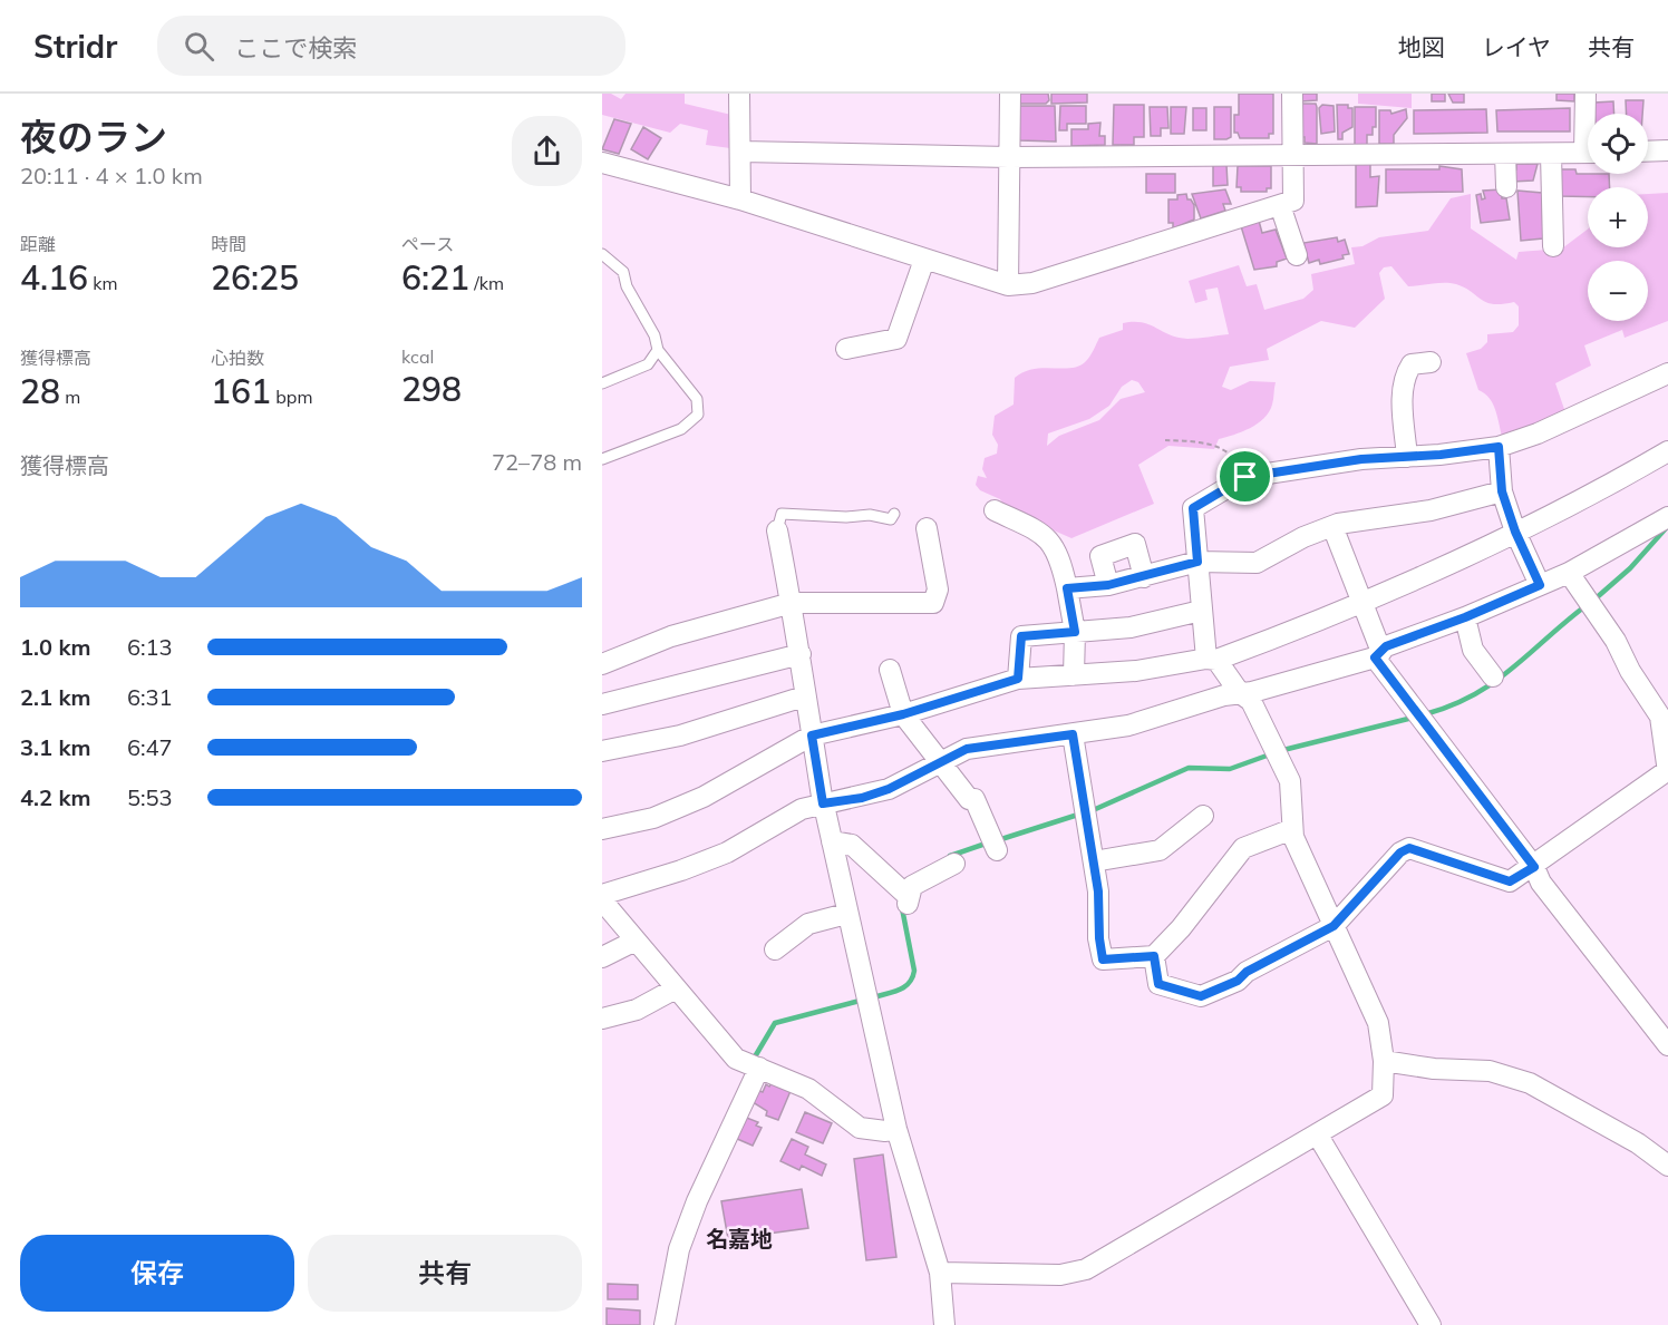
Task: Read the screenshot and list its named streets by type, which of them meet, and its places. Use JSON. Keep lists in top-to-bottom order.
{
  "districts": ["名嘉地"],
  "page": {
    "header": "Stridr",
    "search": "ここで検索",
    "nav": ["地図", "レイヤ", "共有"],
    "heading": ["夜のラン", "20:11 · 4 × 1.0 km"],
    "map_buttons": ["+", "−"],
    "stats": [
      ["距離", "4.16 km"],
      ["時間", "26:25"],
      ["ペース", "6:21 /km"],
      ["獲得標高", "28 m"],
      ["心拍数", "161 bpm"],
      ["kcal", "298"]
    ],
    "chart": ["獲得標高", "72–78 m"],
    "list": [
      {
        "name": "1.0 km",
        "note": "6:13"
      },
      {
        "name": "2.1 km",
        "note": "6:31"
      },
      {
        "name": "3.1 km",
        "note": "6:47"
      },
      {
        "name": "4.2 km",
        "note": "5:53"
      }
    ],
    "buttons": ["保存", "共有"]
  }
}
